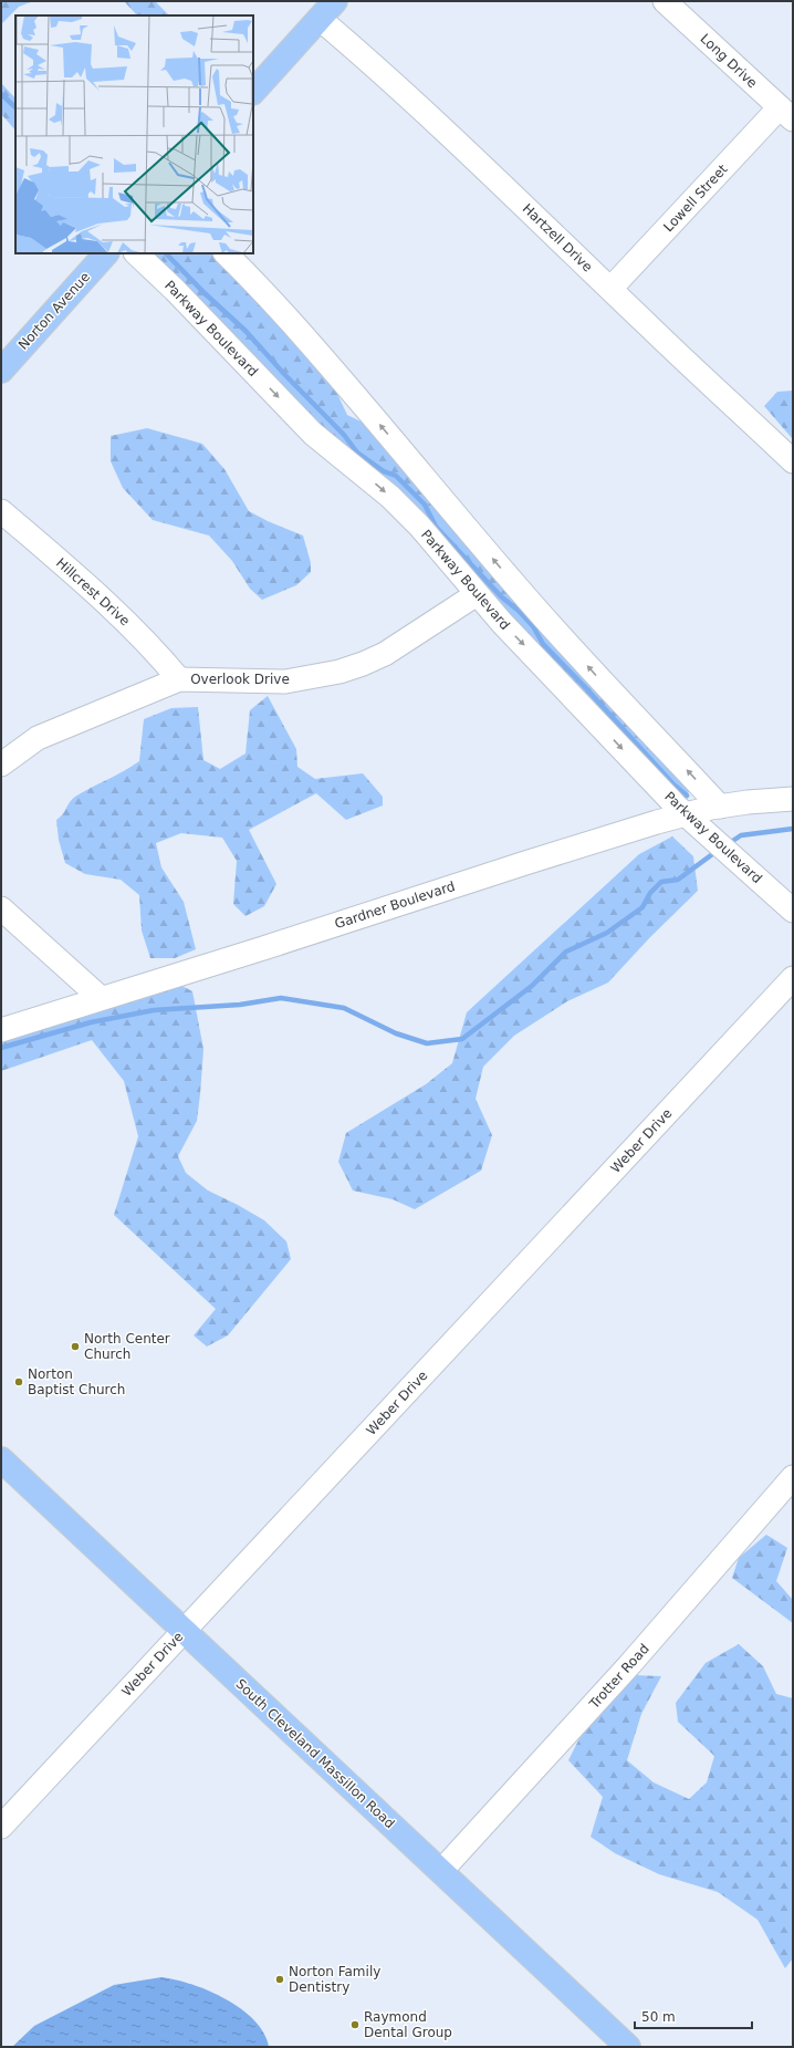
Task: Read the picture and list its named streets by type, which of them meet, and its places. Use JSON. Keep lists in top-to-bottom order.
{
  "streets": {
    "main road": ["Norton Avenue", "South Cleveland Massillon Road"],
    "street": [
      "Long Drive",
      "Lowell Street",
      "Hartzell Drive",
      "Parkway Boulevard",
      "Hillcrest Drive",
      "Overlook Drive",
      "Gardner Boulevard",
      "Weber Drive",
      "Trotter Road"
    ]
  },
  "crossings": [
    ["Long Drive", "Lowell Street"],
    ["Lowell Street", "Hartzell Drive"],
    ["Parkway Boulevard", "Overlook Drive"],
    ["Parkway Boulevard", "Gardner Boulevard"],
    ["Hillcrest Drive", "Overlook Drive"],
    ["Weber Drive", "South Cleveland Massillon Road"],
    ["Trotter Road", "South Cleveland Massillon Road"]
  ],
  "places": [
    "North Center Church",
    "Norton Baptist Church",
    "Norton Family Dentistry",
    "Raymond Dental Group"
  ],
  "scale_bar": "50 m"
}
